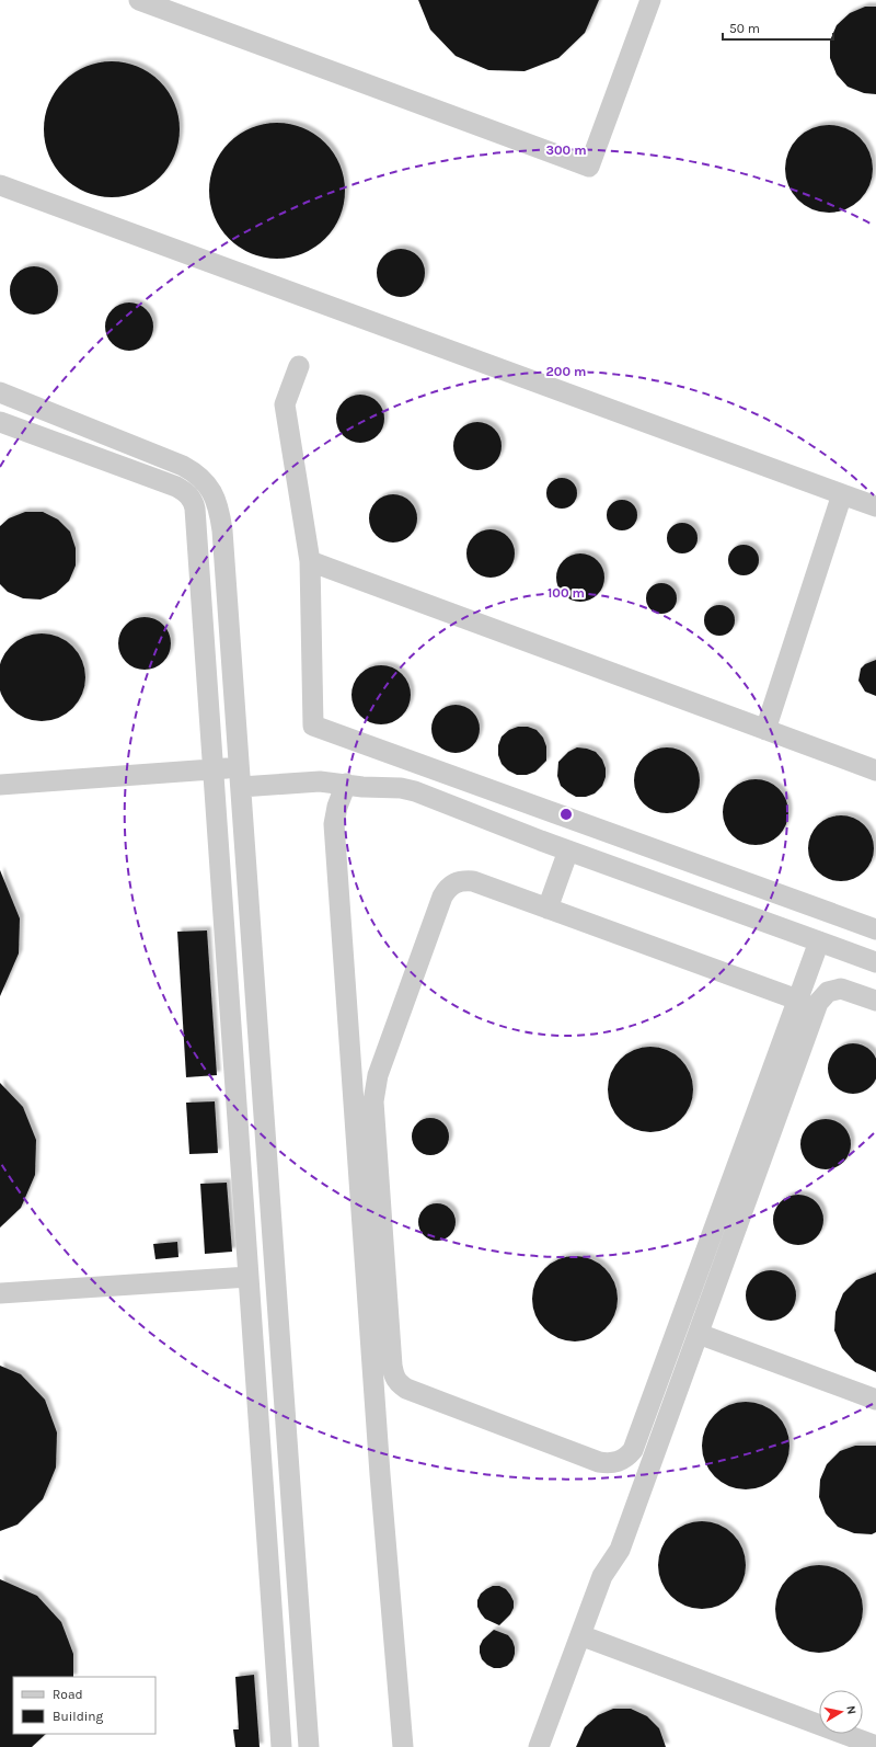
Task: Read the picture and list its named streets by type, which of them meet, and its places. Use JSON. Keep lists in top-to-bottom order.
{
  "legend": ["Road", "Building"],
  "scale_bar": "50 m",
  "north": "right",
  "rings": ["300 m", "200 m", "100 m"]
}
